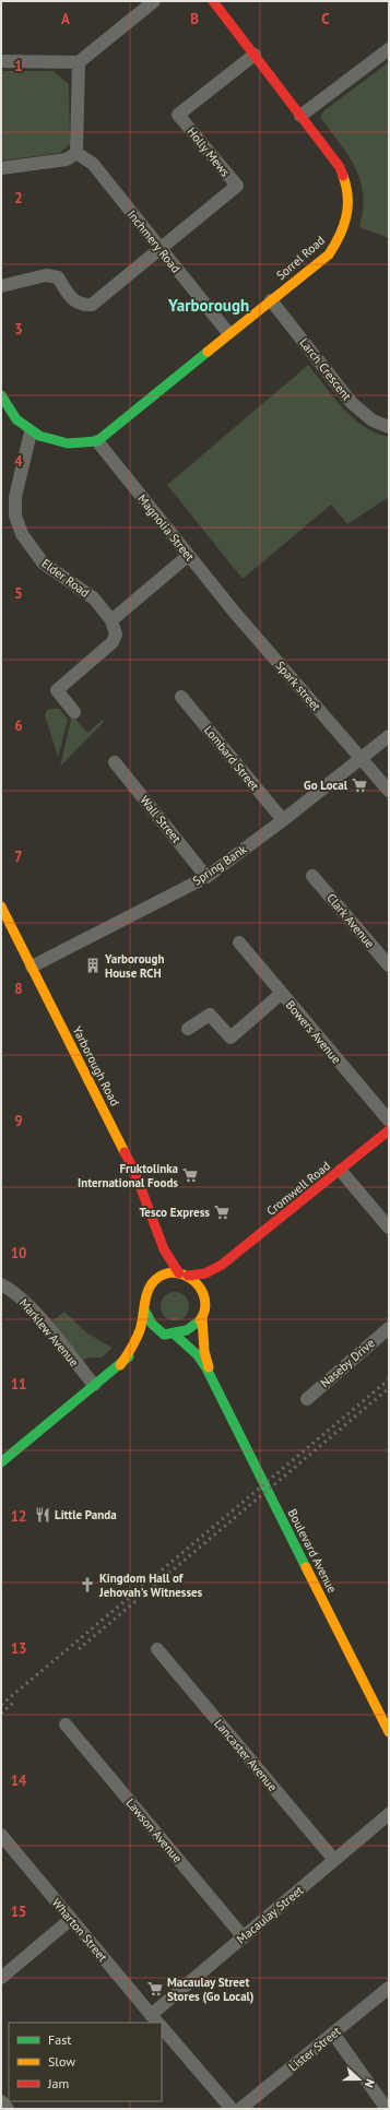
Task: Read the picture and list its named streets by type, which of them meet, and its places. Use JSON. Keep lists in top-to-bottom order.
{
  "streets": {
    "street": [
      "Holly Mews",
      "Inchmery Road",
      "Sorrel Road",
      "Larch Crescent",
      "Magnolia Street",
      "Elder Road",
      "Spark street",
      "Lombard Street",
      "Wall Street",
      "Spring Bank",
      "Clark Avenue",
      "Bowers Avenue",
      "Yarborough Road",
      "Cromwell Road",
      "Marklew Avenue",
      "Naseby Drive",
      "Boulevard Avenue",
      "Lancaster Avenue",
      "Lawson Avenue",
      "Macaulay Street",
      "Wharton Street",
      "Lister Street"
    ]
  },
  "crossings": [
    ["Holly Mews", "Inchmery Road"],
    ["Holly Mews", "Sorrel Road"],
    ["Inchmery Road", "Sorrel Road"],
    ["Sorrel Road", "Larch Crescent"],
    ["Sorrel Road", "Magnolia Street"],
    ["Magnolia Street", "Spark street"],
    ["Spark street", "Spring Bank"],
    ["Lombard Street", "Spring Bank"],
    ["Wall Street", "Spring Bank"],
    ["Spring Bank", "Yarborough Road"],
    ["Yarborough Road", "Cromwell Road"],
    ["Yarborough Road", "Boulevard Avenue"],
    ["Cromwell Road", "Boulevard Avenue"],
    ["Lancaster Avenue", "Macaulay Street"],
    ["Lawson Avenue", "Macaulay Street"],
    ["Macaulay Street", "Wharton Street"]
  ],
  "districts": ["Yarborough"],
  "places": {
    "supermarket": [
      "Go Local",
      "Fruktolinka International Foods",
      "Tesco Express",
      "Macaulay Street Stores (Go Local)"
    ],
    "building": ["Yarborough House RCH"],
    "restaurant": ["Little Panda"],
    "church": ["Kingdom Hall of Jehovah's Witnesses"]
  },
  "legend": ["Fast", "Slow", "Jam"],
  "north": "right",
  "grid": {
    "columns": ["A", "B", "C"],
    "rows": [
      "1",
      "2",
      "3",
      "4",
      "5",
      "6",
      "7",
      "8",
      "9",
      "10",
      "11",
      "12",
      "13",
      "14",
      "15"
    ]
  }
}
